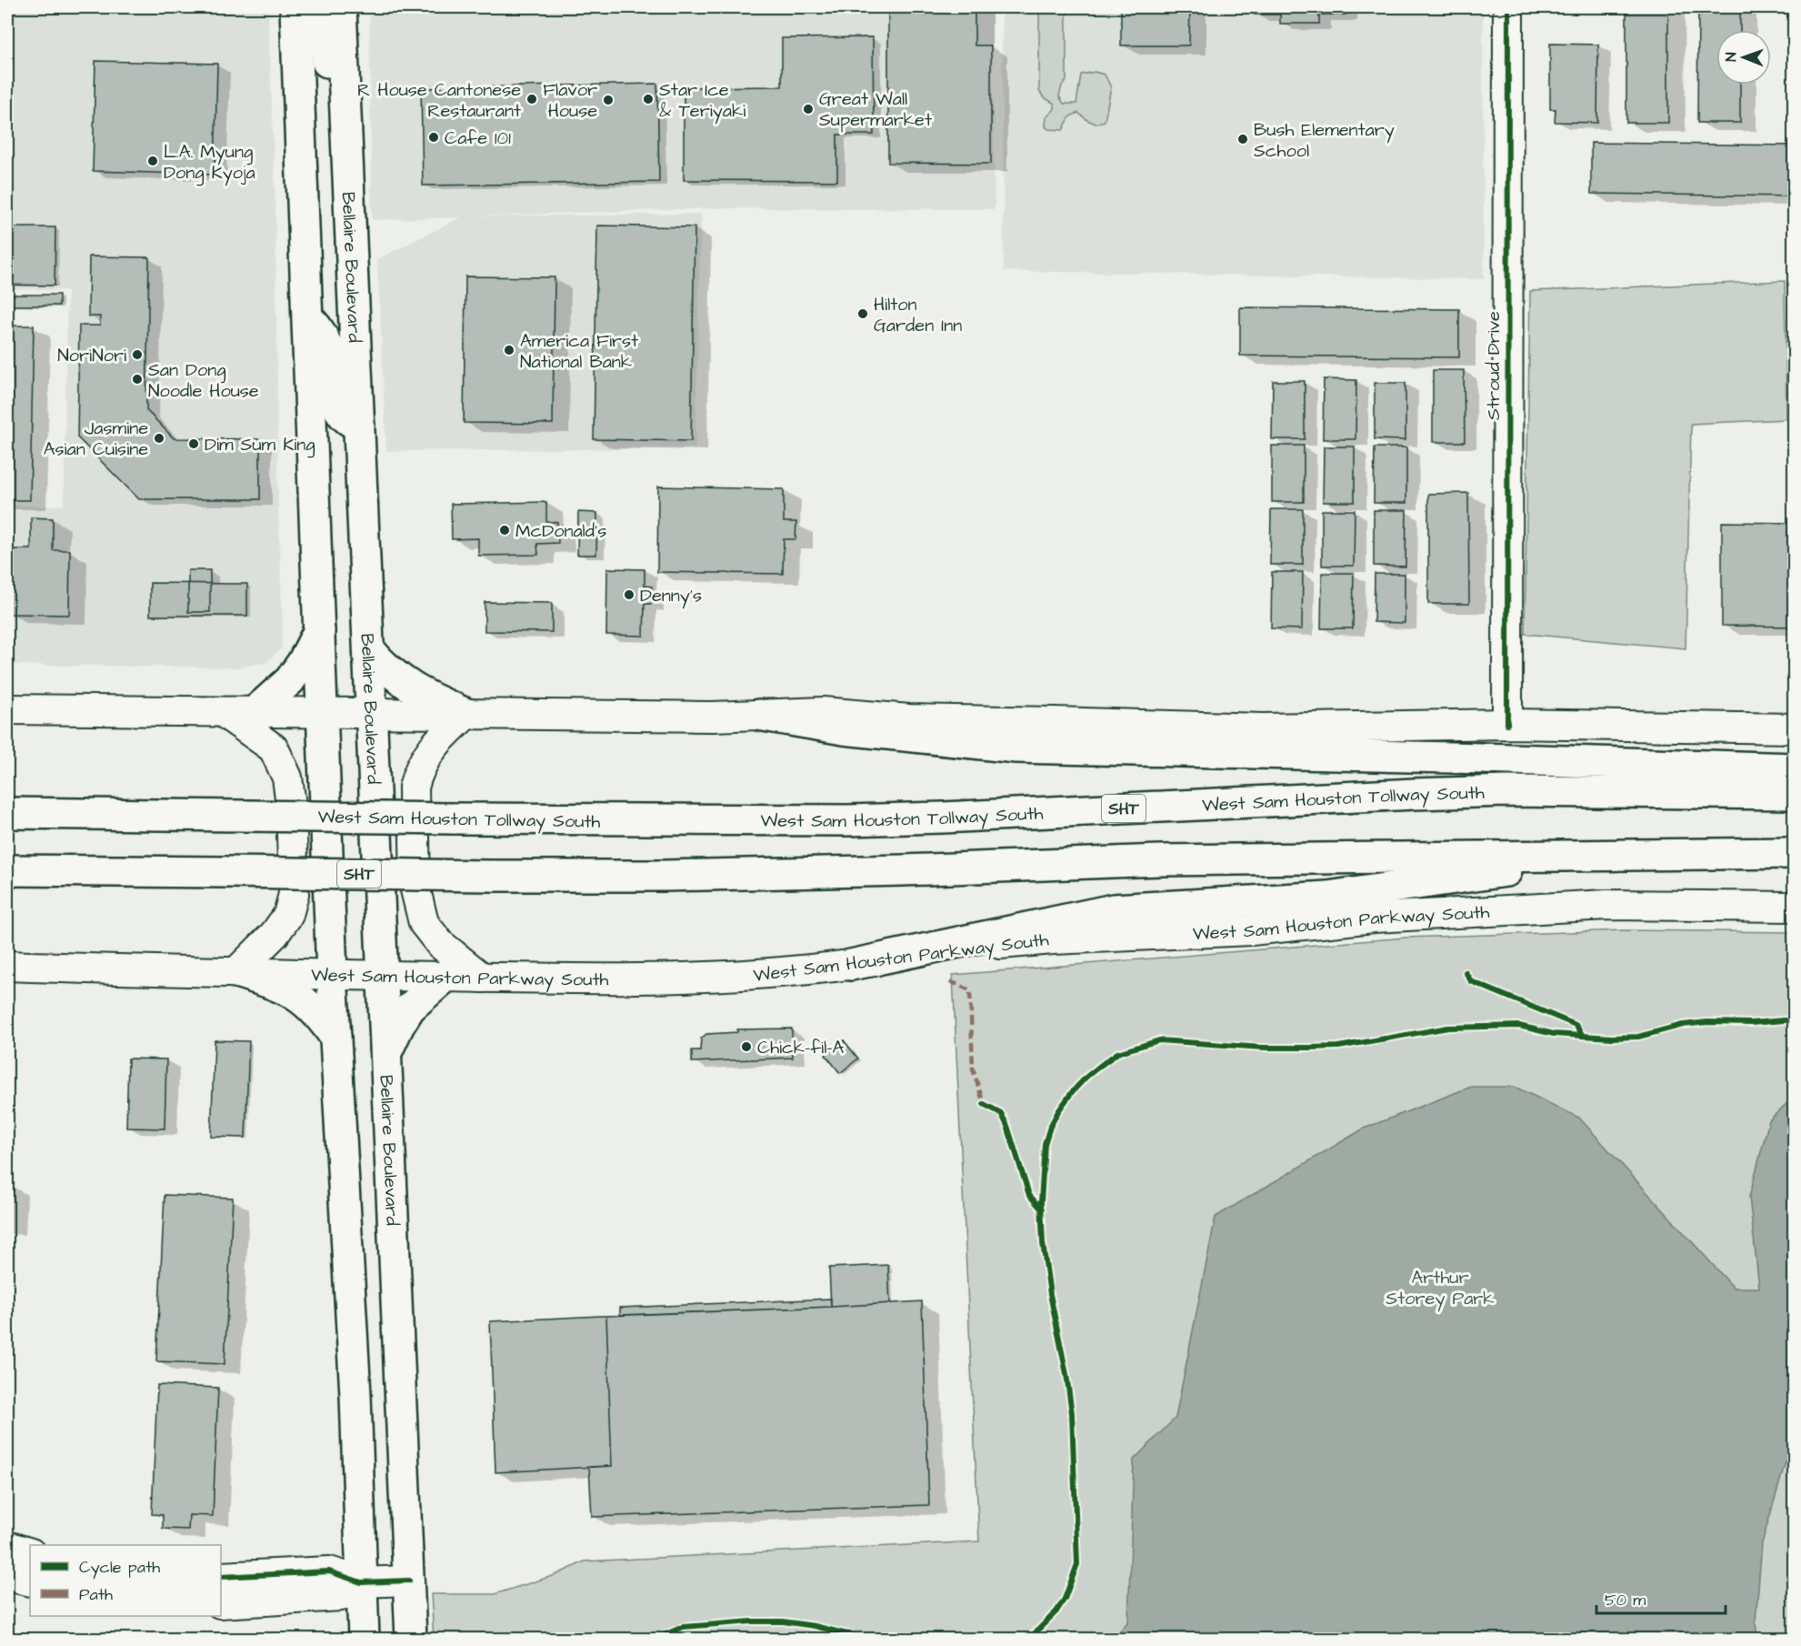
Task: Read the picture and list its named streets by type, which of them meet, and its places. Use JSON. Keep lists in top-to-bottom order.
{
  "streets": {
    "main road": [
      "Bellaire Boulevard",
      "Stroud Drive",
      "West Sam Houston Tollway South",
      "SHT",
      "West Sam Houston Parkway South"
    ]
  },
  "crossings": [
    ["Bellaire Boulevard", "West Sam Houston Parkway South"]
  ],
  "parks": ["Arthur Storey Park"],
  "places": [
    "R House Cantonese Restaurant",
    "Star Ice & Teriyaki",
    "Flavor House",
    "Great Wall Supermarket",
    "Cafe 101",
    "Bush Elementary School",
    "L.A. Myung Dong Kyoja",
    "Hilton Garden Inn",
    "America First National Bank",
    "NoriNori",
    "San Dong Noodle House",
    "Jasmine Asian Cuisine",
    "Dim Sum King",
    "McDonald's",
    "Denny's",
    "Chick-fil-A"
  ],
  "legend": ["Cycle path", "Path"],
  "scale_bar": "50 m",
  "north": "left"
}
